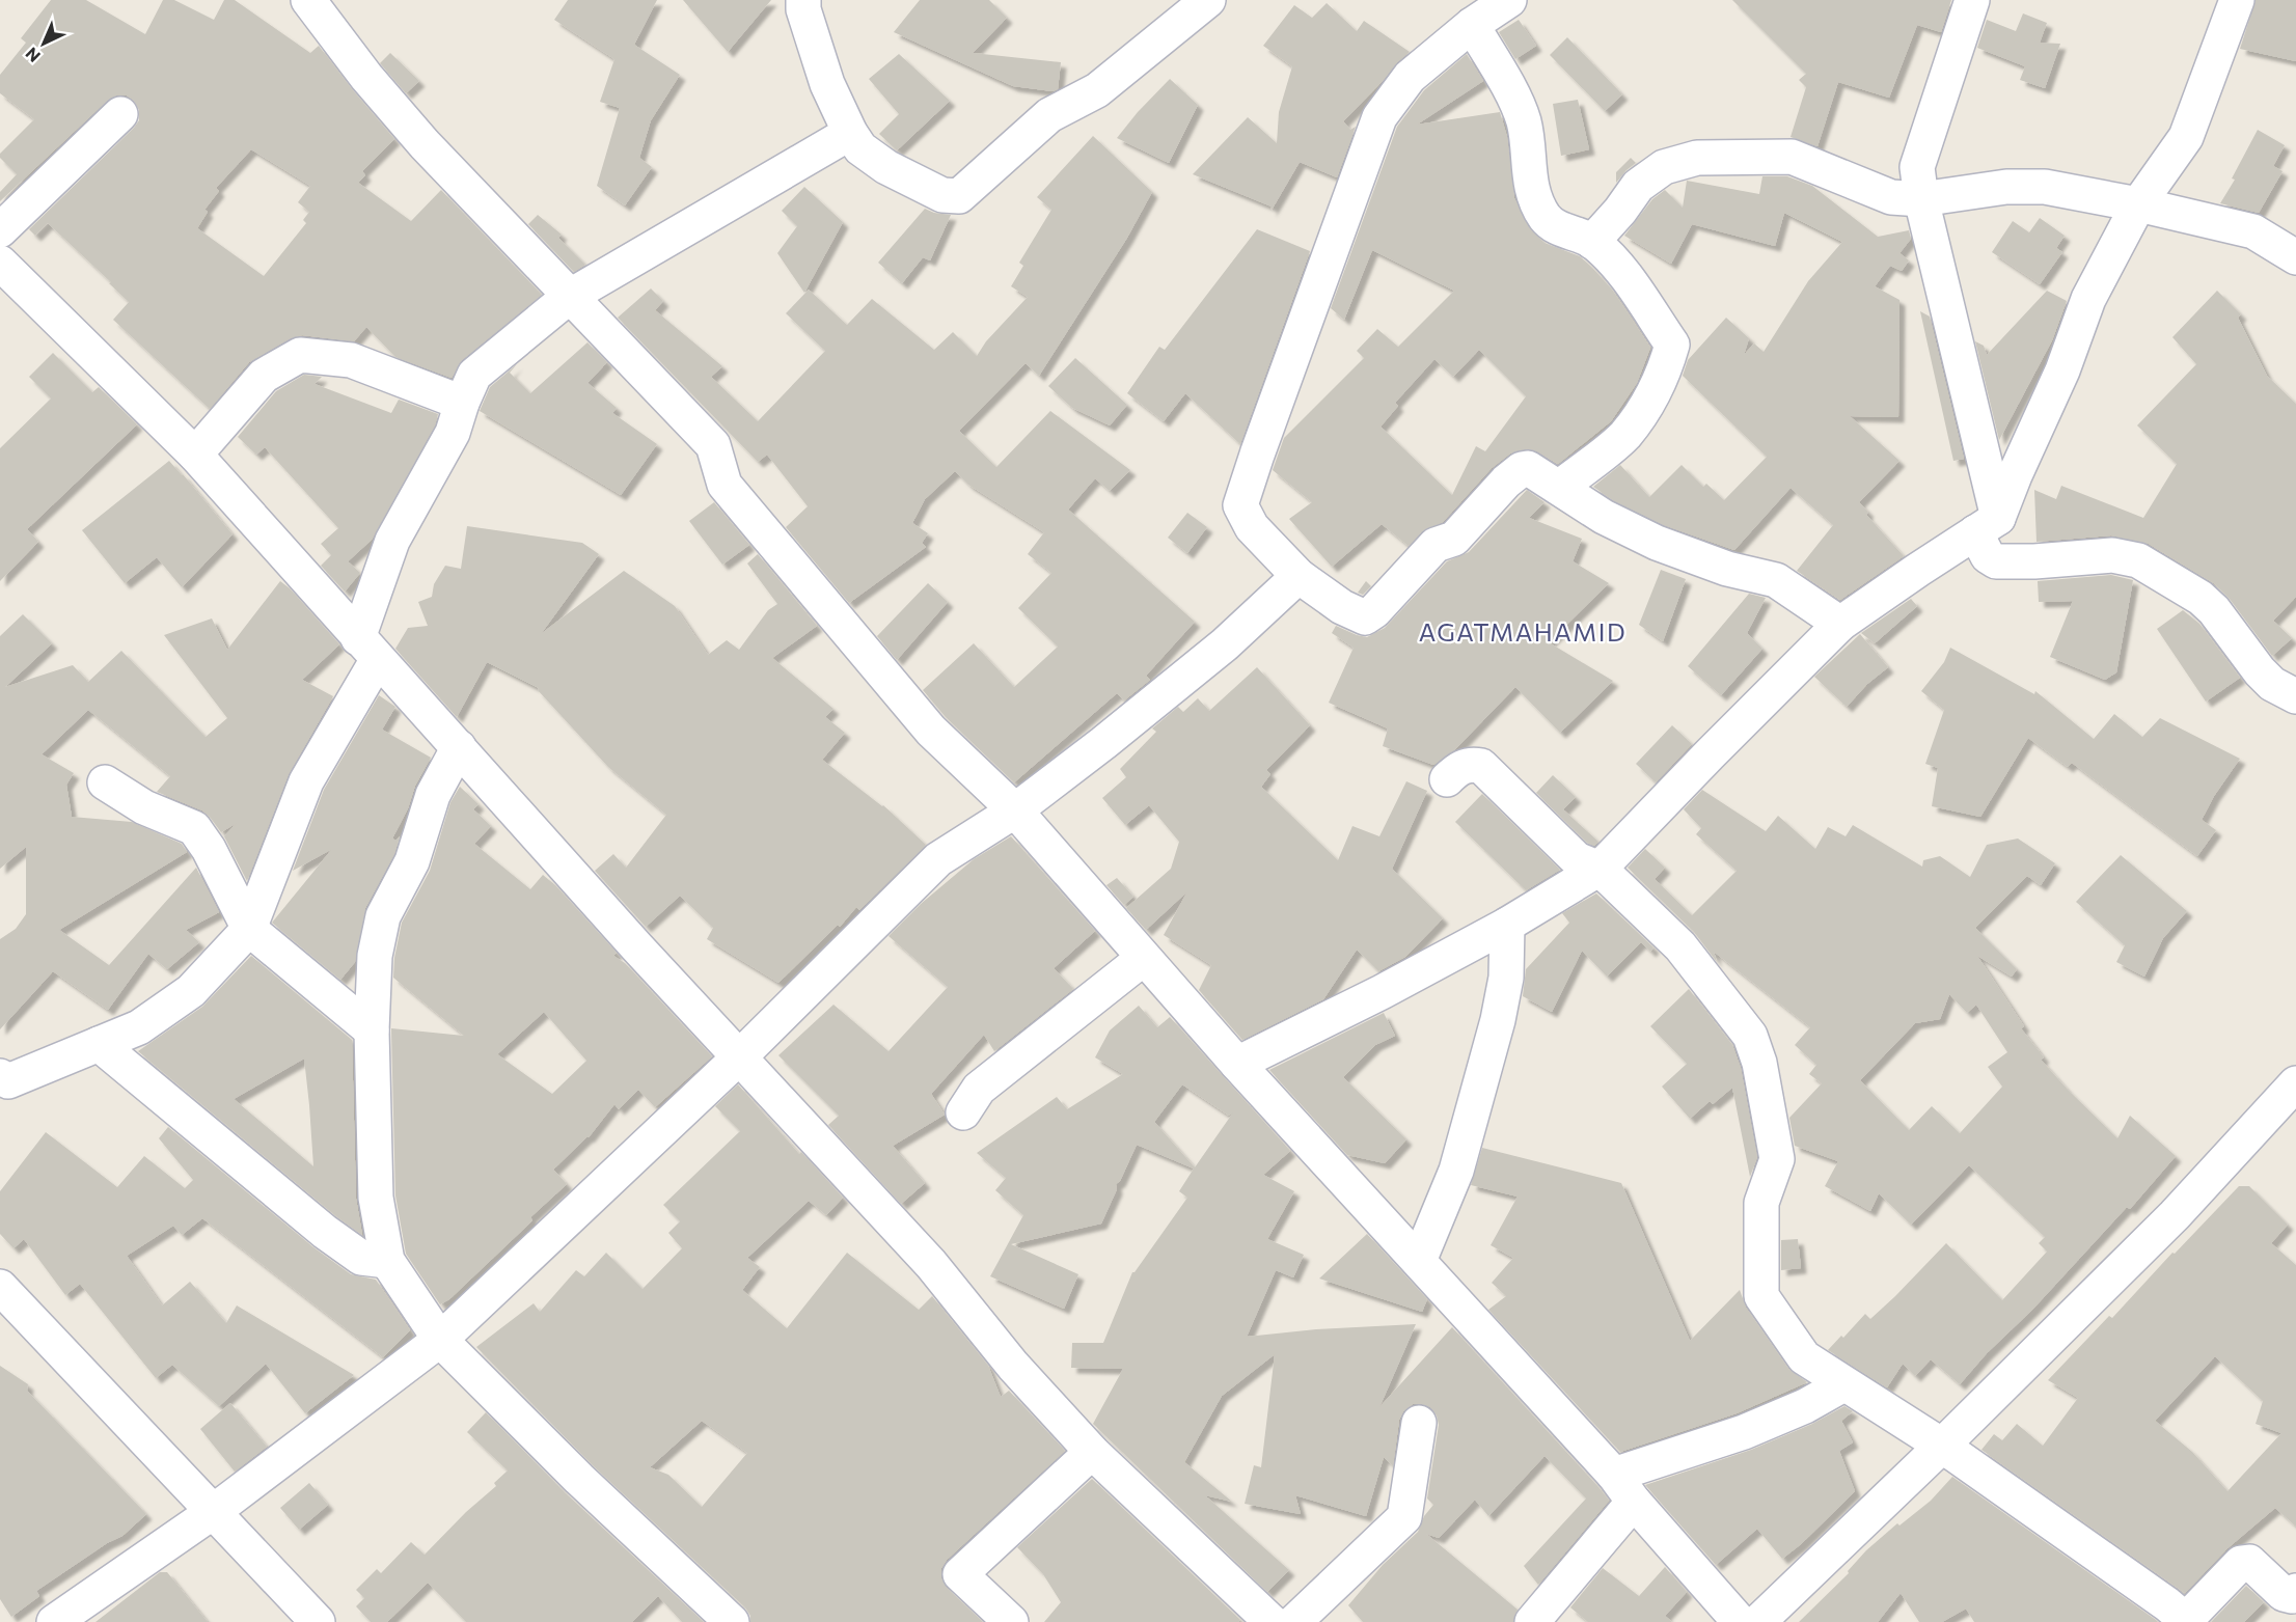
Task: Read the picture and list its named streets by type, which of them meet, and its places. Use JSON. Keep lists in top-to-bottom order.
{
  "districts": ["AGATMAHAMID"],
  "north": "bottom left"
}
